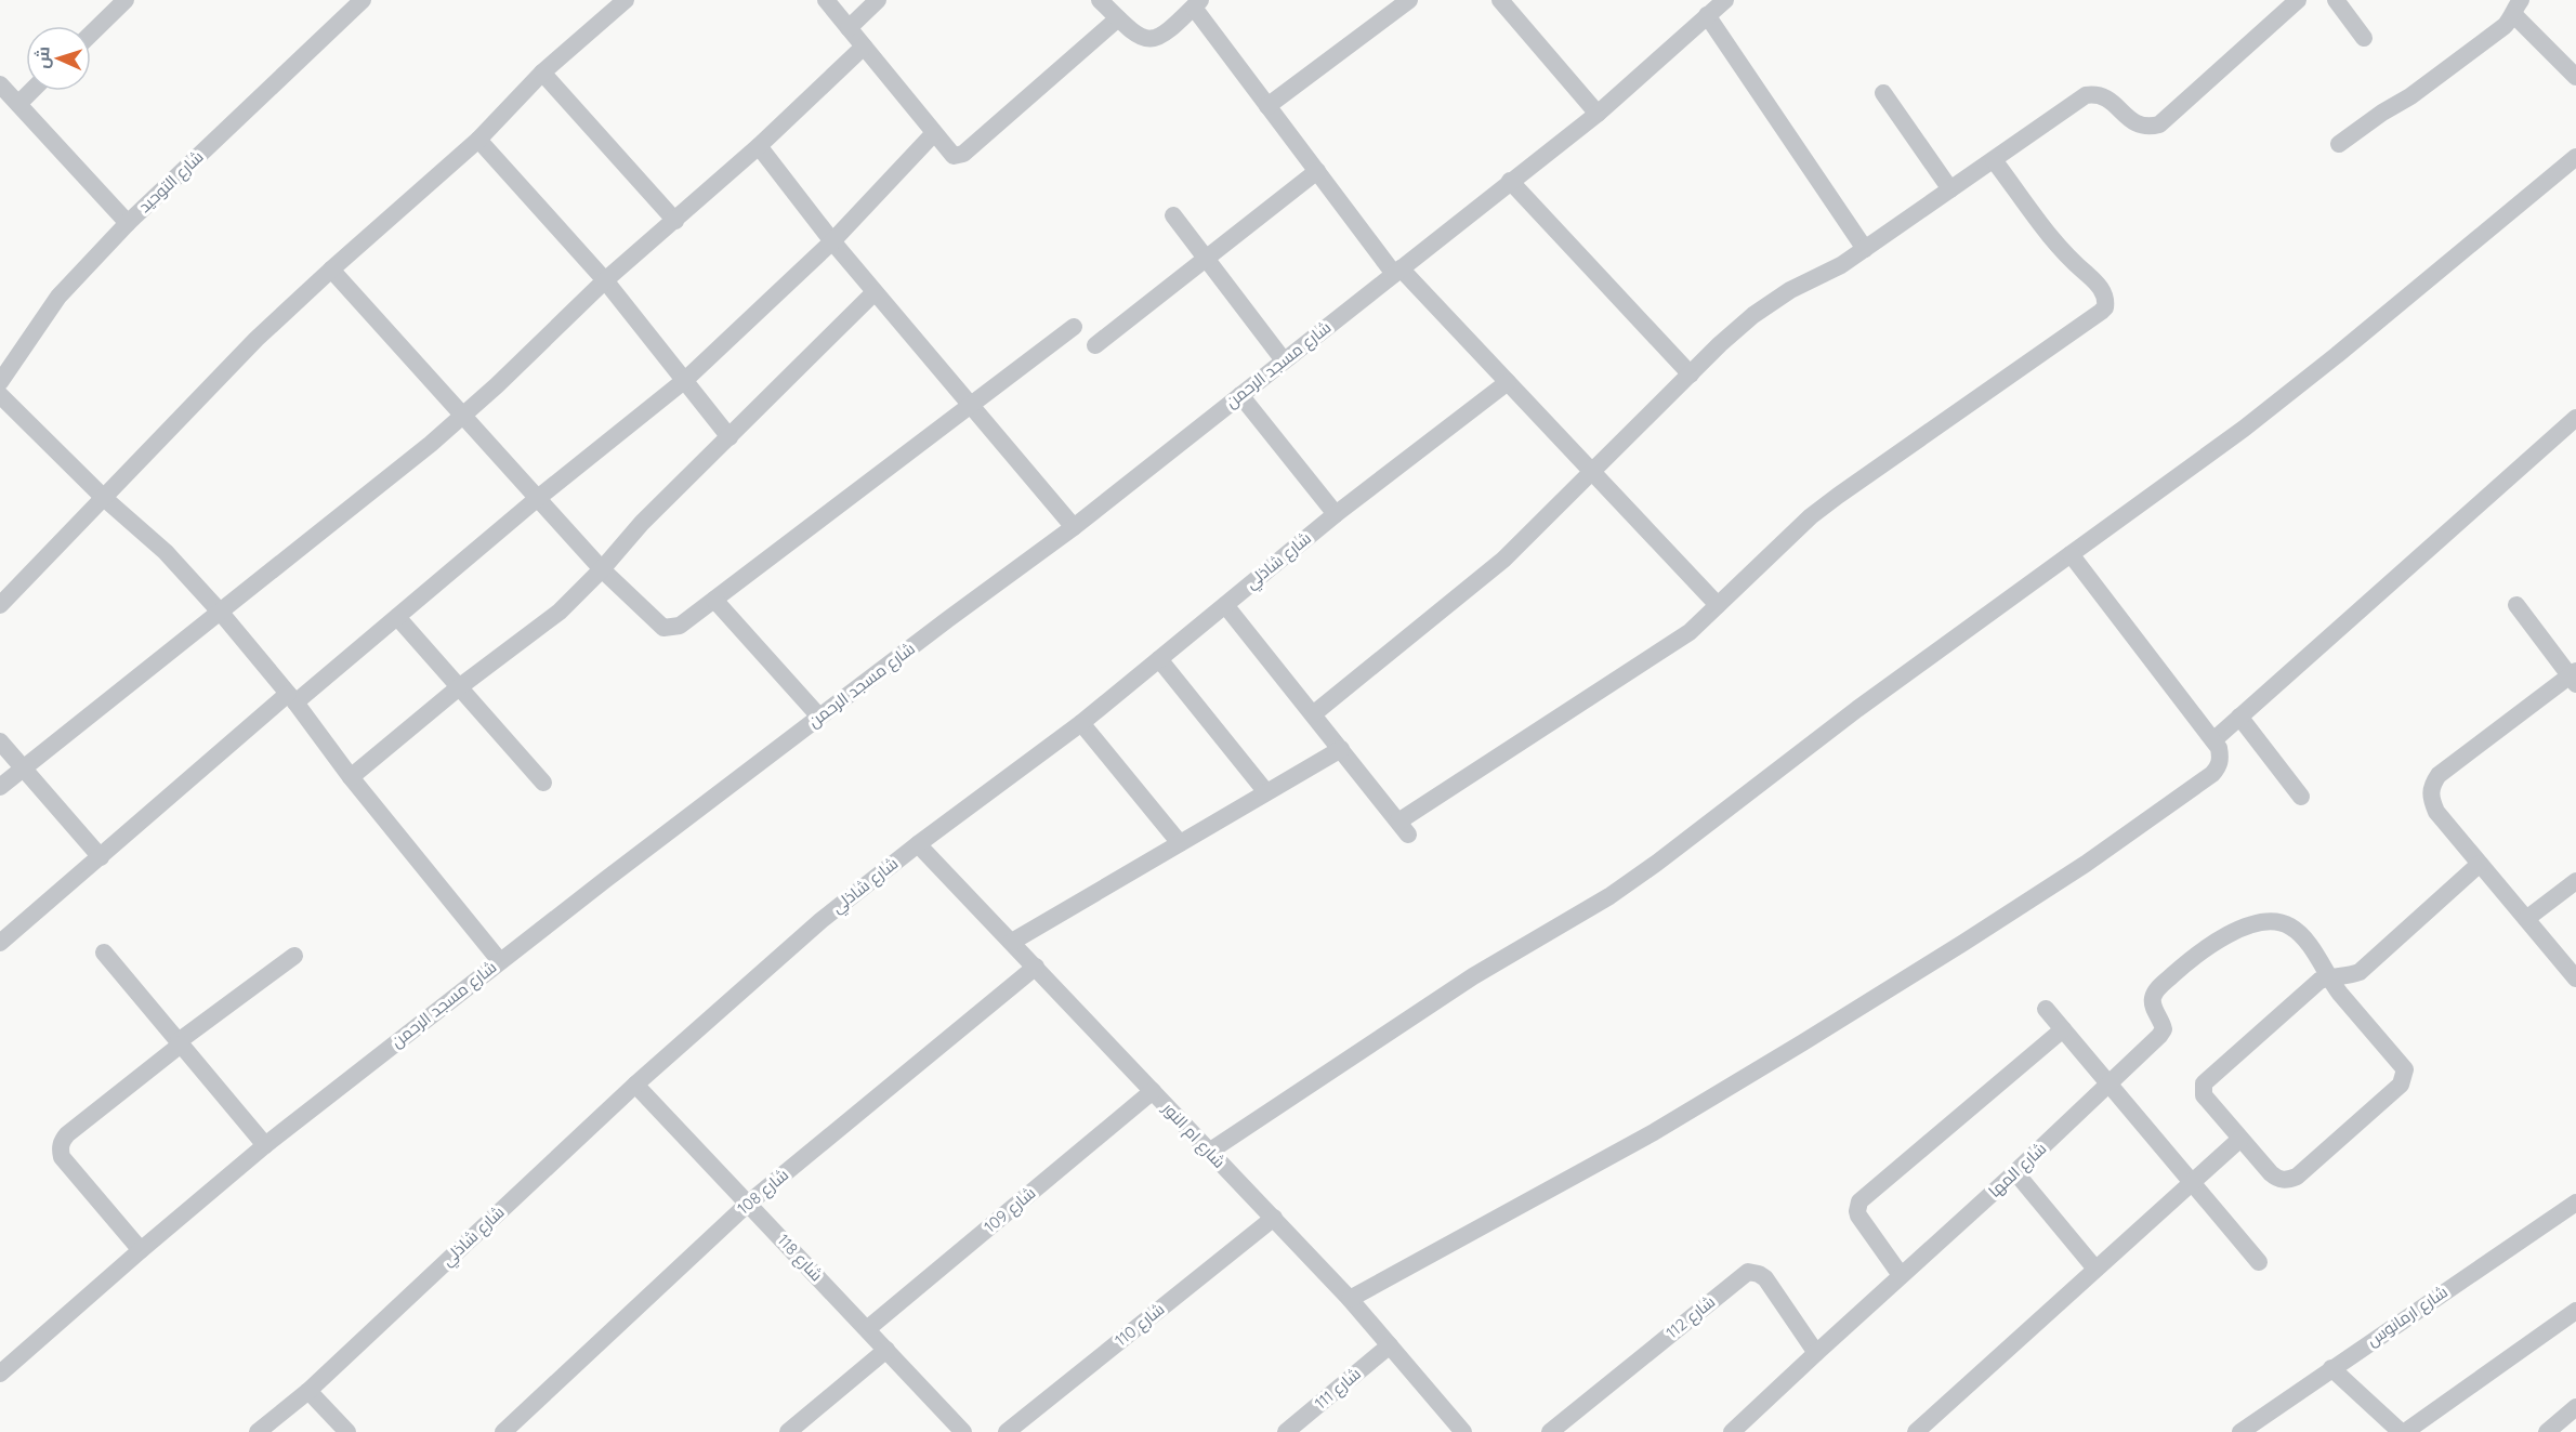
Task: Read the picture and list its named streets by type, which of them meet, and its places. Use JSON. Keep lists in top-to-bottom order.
{
  "streets": {
    "street": [
      "شارع التوحيد",
      "شارع مسجد الرحمن",
      "شارع شاذلي",
      "شارع ام النور",
      "شارع المها",
      "شارع 108",
      "شارع 109",
      "شارع 118",
      "شارع ارمانوس",
      "شارع 112",
      "شارع 110",
      "شارع 111"
    ]
  },
  "crossings": [
    ["شارع شاذلي", "شارع ام النور"],
    ["شارع شاذلي", "شارع 118"],
    ["شارع ام النور", "شارع 108"],
    ["شارع ام النور", "شارع 109"],
    ["شارع ام النور", "شارع 110"],
    ["شارع ام النور", "شارع 111"],
    ["شارع المها", "شارع 112"],
    ["شارع 108", "شارع 118"],
    ["شارع 109", "شارع 118"]
  ],
  "north": "left"
}
